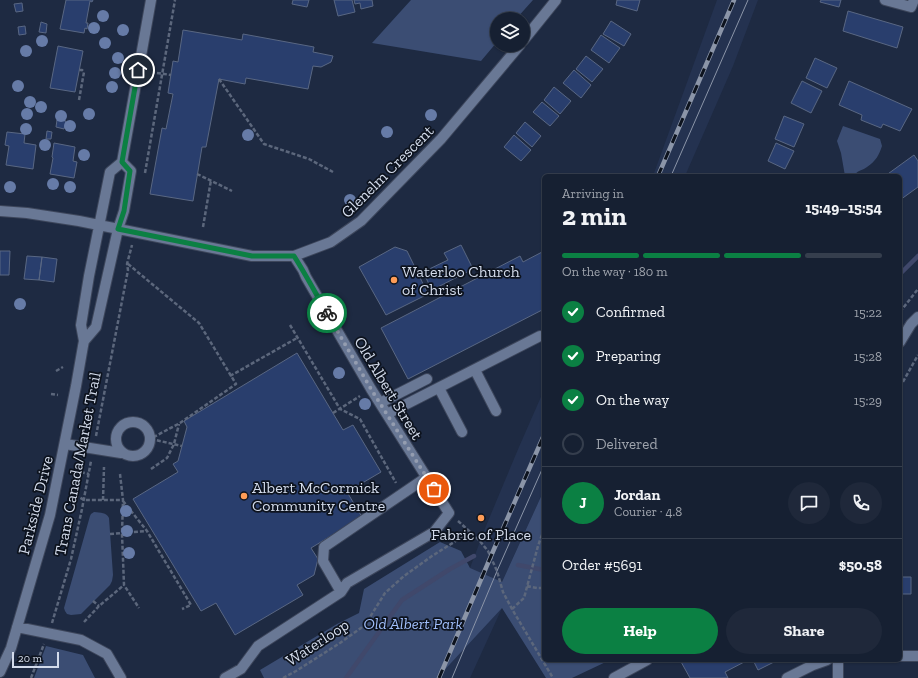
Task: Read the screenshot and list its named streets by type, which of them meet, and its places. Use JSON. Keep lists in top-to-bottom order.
{
  "streets": {
    "street": ["Glenelm Crescent", "Old Albert Street", "Parkside Drive"],
    "path": ["Trans Canada/Market Trail", "Waterloop"]
  },
  "crossings": [
    ["Glenelm Crescent", "Old Albert Street"],
    ["Glenelm Crescent", "Parkside Drive"]
  ],
  "parks": ["Old Albert Park"],
  "places": ["Waterloo Church of Christ", "Albert McCormick Community Centre", "Fabric of Place"],
  "scale_bar": "20 m",
  "page": {
    "heading": ["2 min", "Arriving in", "15:49–15:54"],
    "panel": [
      "Jordan",
      "Courier · 4.8",
      "Order #5691",
      "$50.58"
    ],
    "bar": "On the way · 180 m",
    "list": [
      ["Confirmed", "15:22"],
      ["Preparing", "15:28"],
      ["On the way", "15:29"],
      "Delivered"
    ],
    "round": "J",
    "buttons": ["Help", "Share"],
    "scale": "20 m"
  }
}
